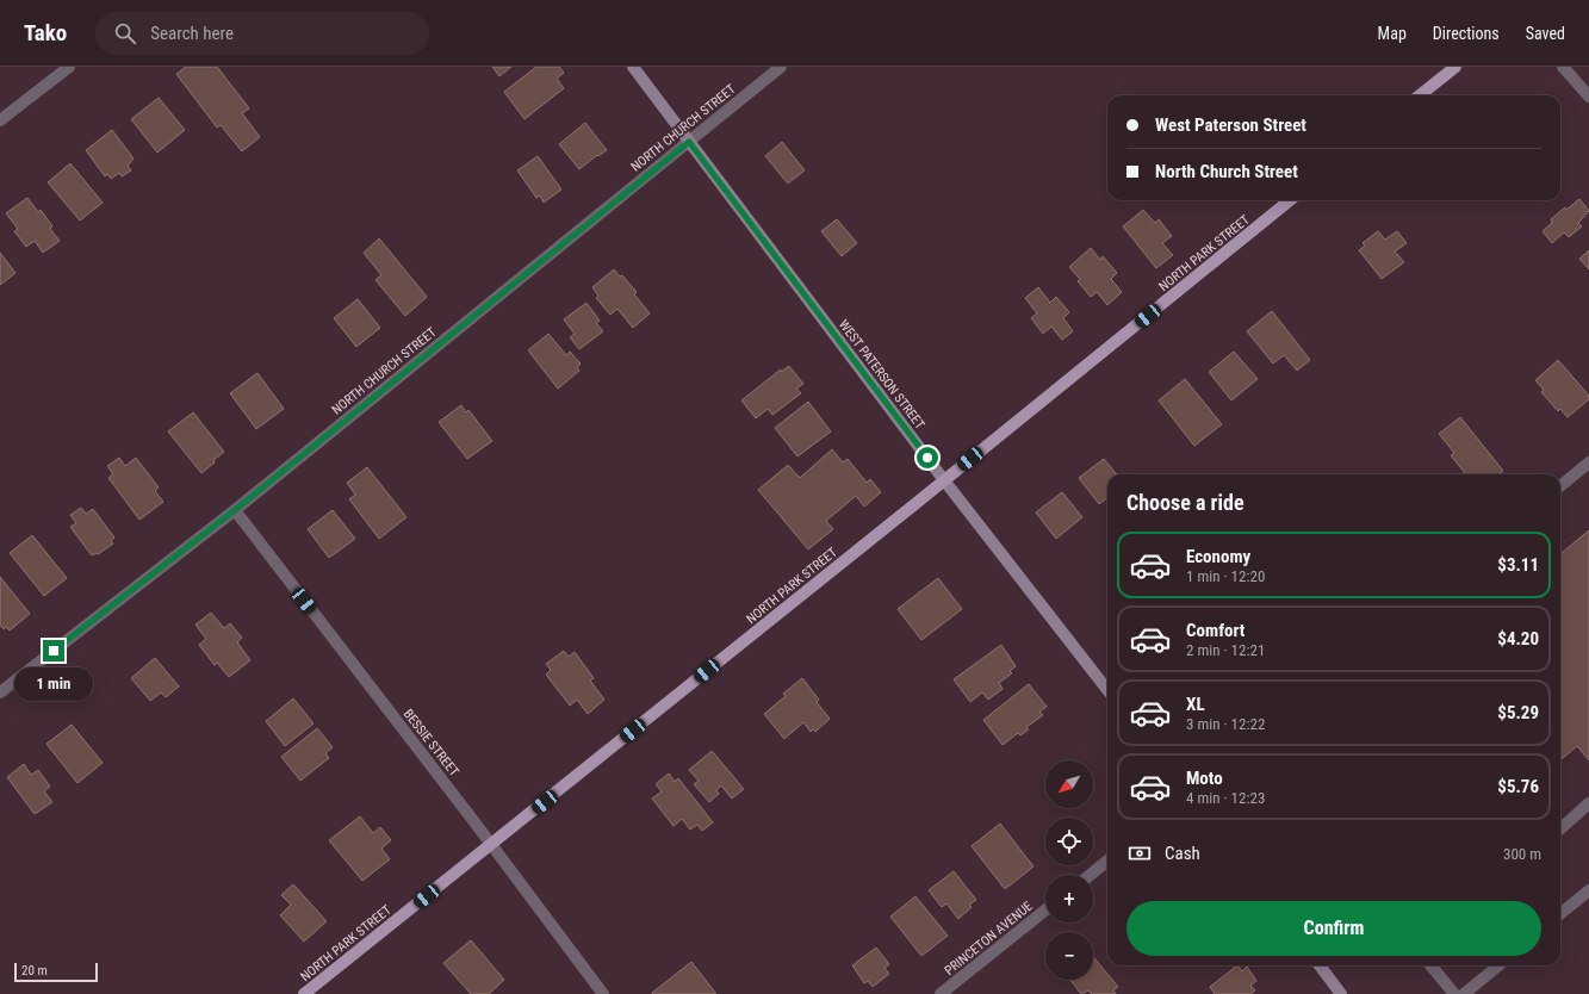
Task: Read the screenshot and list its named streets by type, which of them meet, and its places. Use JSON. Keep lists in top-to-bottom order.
{
  "streets": {
    "main road": ["NORTH PARK STREET"],
    "street": [
      "NORTH CHURCH STREET",
      "WEST PATERSON STREET",
      "BESSIE STREET",
      "PRINCETON AVENUE"
    ]
  },
  "crossings": [
    ["NORTH CHURCH STREET", "WEST PATERSON STREET"],
    ["NORTH CHURCH STREET", "BESSIE STREET"],
    ["NORTH PARK STREET", "WEST PATERSON STREET"],
    ["NORTH PARK STREET", "BESSIE STREET"]
  ],
  "scale_bar": "20 m",
  "north": "bottom left",
  "page": {
    "header": "Tako",
    "search": "Search here",
    "nav": ["Map", "Directions", "Saved"],
    "banner": ["West Paterson Street", "North Church Street"],
    "heading": "Choose a ride",
    "list": [
      {
        "name": "Economy",
        "note": "1 min · 12:20",
        "value": "$3.11"
      },
      {
        "name": "Comfort",
        "note": "2 min · 12:21",
        "value": "$4.20"
      },
      {
        "name": "XL",
        "note": "3 min · 12:22",
        "value": "$5.29"
      },
      {
        "name": "Moto",
        "note": "4 min · 12:23",
        "value": "$5.76"
      }
    ],
    "bubble": "1 min",
    "map_buttons": ["+", "−"],
    "pay": ["Cash", "300 m"],
    "buttons": "Confirm",
    "scale": "20 m"
  }
}
